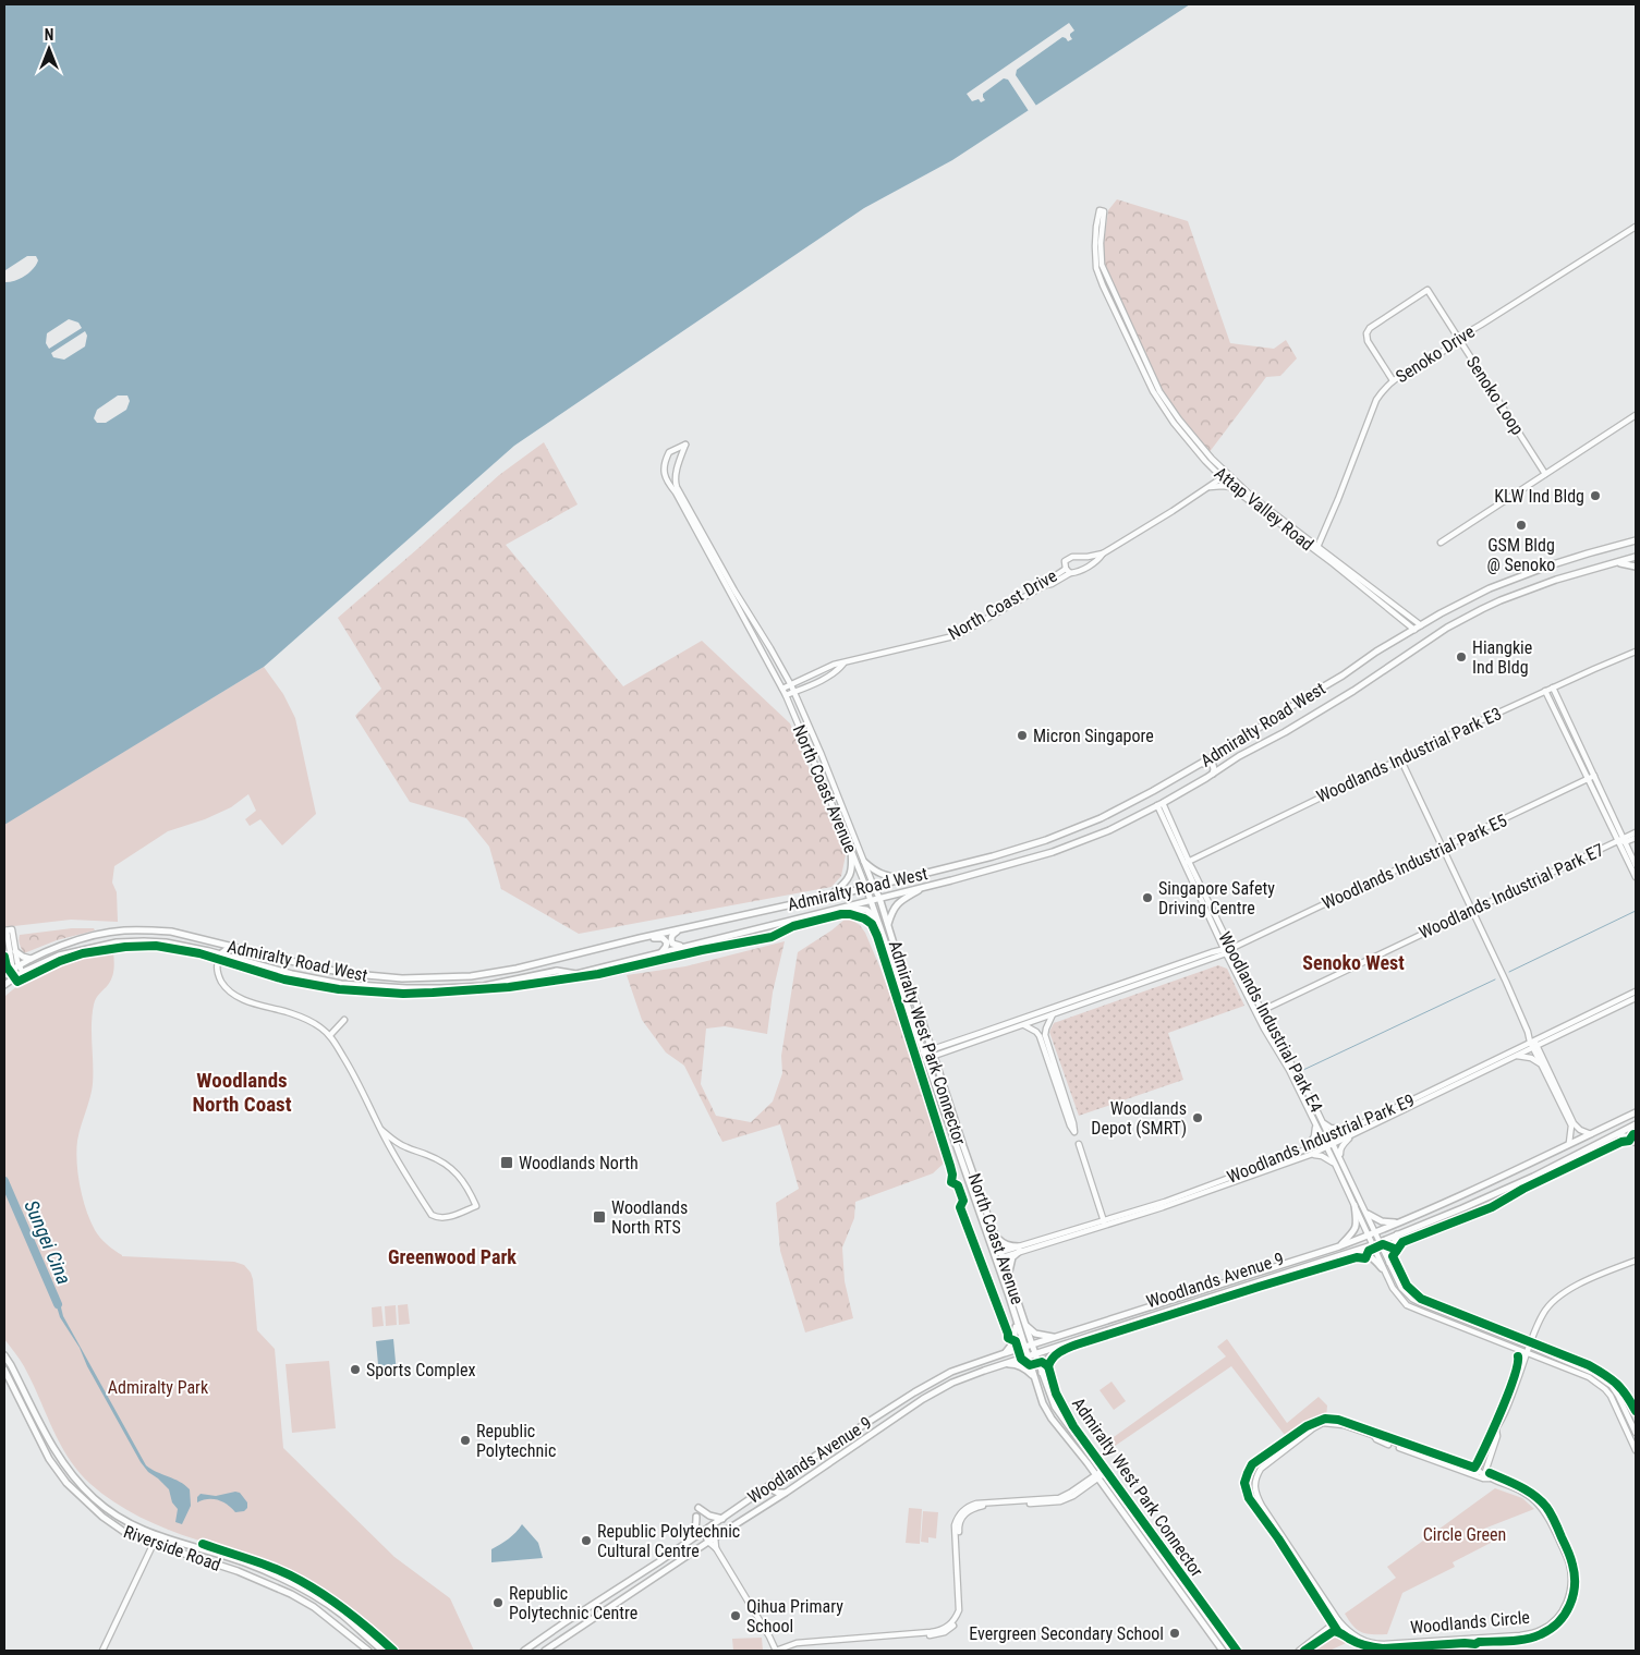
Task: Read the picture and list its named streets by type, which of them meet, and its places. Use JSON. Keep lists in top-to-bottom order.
{
  "streets": {
    "main road": [
      "Admiralty Road West",
      "North Coast Avenue",
      "Woodlands Avenue 9",
      "Riverside Road"
    ],
    "street": [
      "Senoko Drive",
      "Senoko Loop",
      "Attap Valley Road",
      "North Coast Drive",
      "Woodlands Industrial Park E3",
      "Woodlands Industrial Park E5",
      "Woodlands Industrial Park E7",
      "Woodlands Industrial Park E4",
      "Woodlands Industrial Park E9",
      "Woodlands Circle"
    ],
    "cycle path": ["Admiralty West Park Connector"]
  },
  "crossings": [
    ["Senoko Drive", "Senoko Loop"],
    ["Senoko Drive", "Attap Valley Road"],
    ["Attap Valley Road", "North Coast Drive"],
    ["Attap Valley Road", "Admiralty Road West"],
    ["North Coast Drive", "North Coast Avenue"],
    ["Admiralty Road West", "North Coast Avenue"],
    ["Admiralty Road West", "Woodlands Industrial Park E4"],
    ["Woodlands Industrial Park E3", "Woodlands Industrial Park E4"],
    ["North Coast Avenue", "Woodlands Industrial Park E5"],
    ["North Coast Avenue", "Woodlands Industrial Park E9"],
    ["North Coast Avenue", "Woodlands Avenue 9"],
    ["Woodlands Industrial Park E5", "Woodlands Industrial Park E4"],
    ["Woodlands Industrial Park E7", "Woodlands Industrial Park E4"],
    ["Woodlands Industrial Park E4", "Woodlands Industrial Park E9"],
    ["Woodlands Industrial Park E4", "Woodlands Avenue 9"]
  ],
  "districts": ["Senoko West", "Woodlands North Coast", "Greenwood Park"],
  "water": ["Sungei Cina"],
  "parks": ["Admiralty Park", "Circle Green"],
  "places": {
    "other": [
      "KLW Ind Bldg",
      "GSM Bldg @ Senoko",
      "Hiangkie Ind Bldg",
      "Micron Singapore",
      "Singapore Safety Driving Centre",
      "Woodlands Depot (SMRT)",
      "Sports Complex",
      "Republic Polytechnic",
      "Republic Polytechnic Cultural Centre",
      "Republic Polytechnic Centre",
      "Qihua Primary School",
      "Evergreen Secondary School"
    ],
    "transit": ["Woodlands North", "Woodlands North RTS"]
  },
  "north": "top"
}
